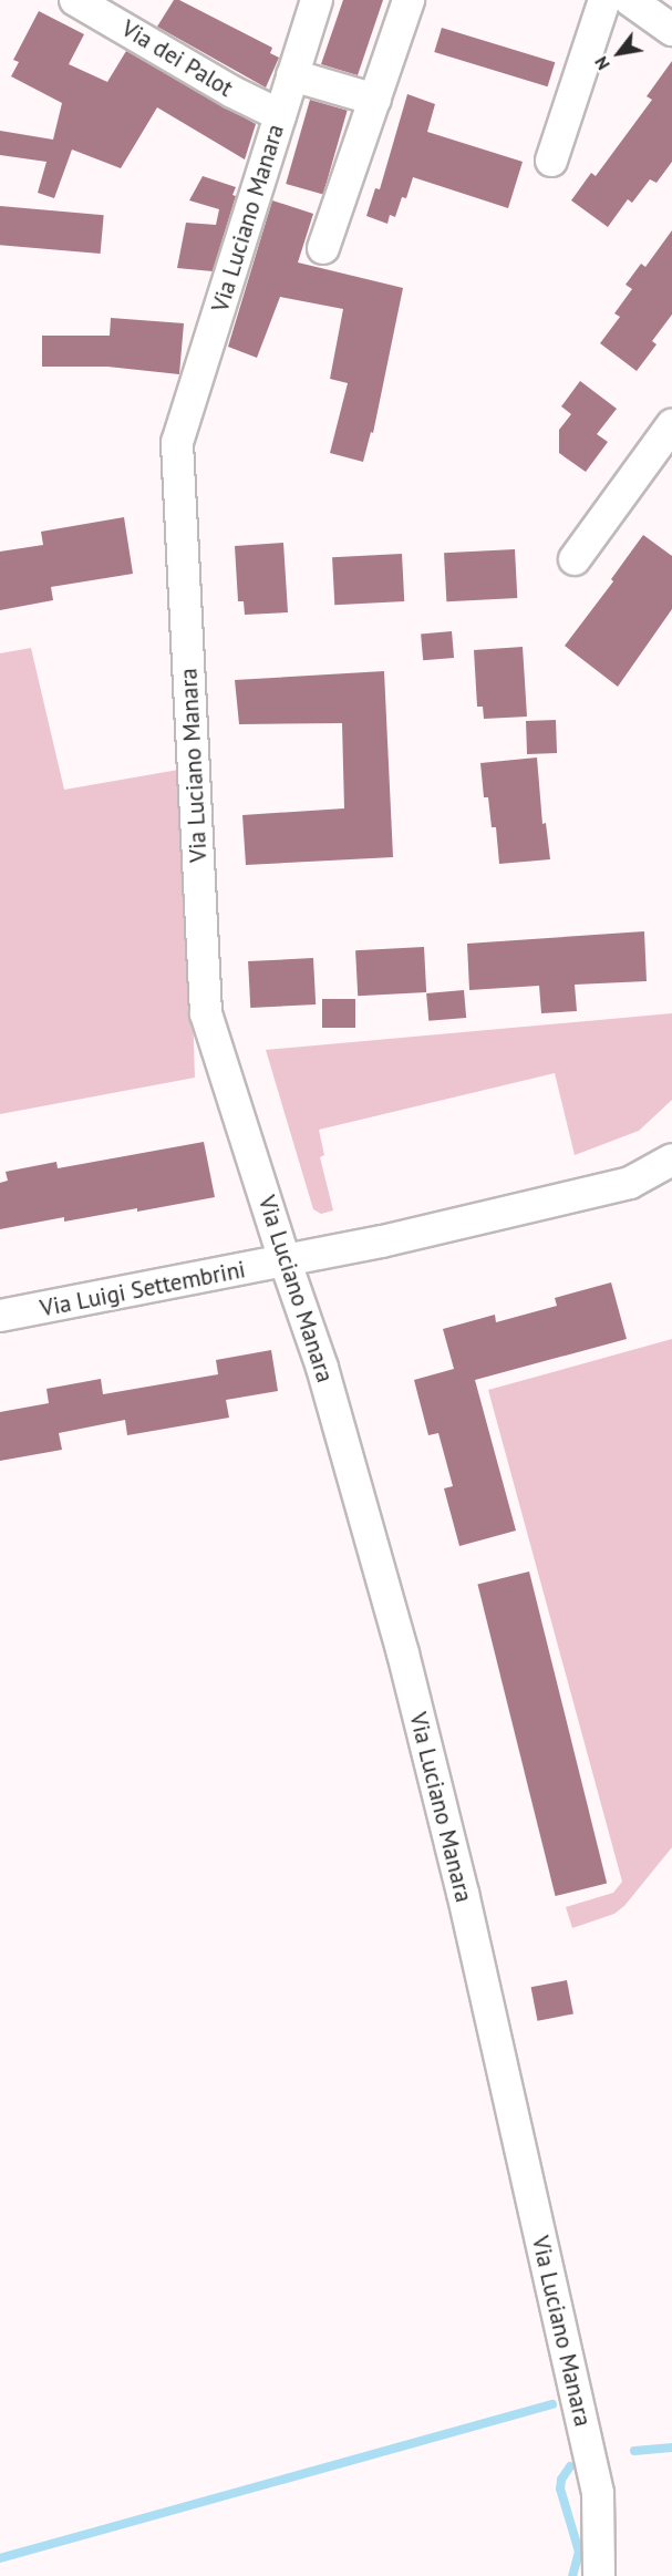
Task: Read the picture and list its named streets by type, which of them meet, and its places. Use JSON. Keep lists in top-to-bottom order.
{
  "streets": {
    "street": ["Via dei Palot", "Via Luciano Manara", "Via Luigi Settembrini"]
  },
  "crossings": [
    ["Via dei Palot", "Via Luciano Manara"],
    ["Via Luciano Manara", "Via Luigi Settembrini"]
  ],
  "north": "bottom left"
}
